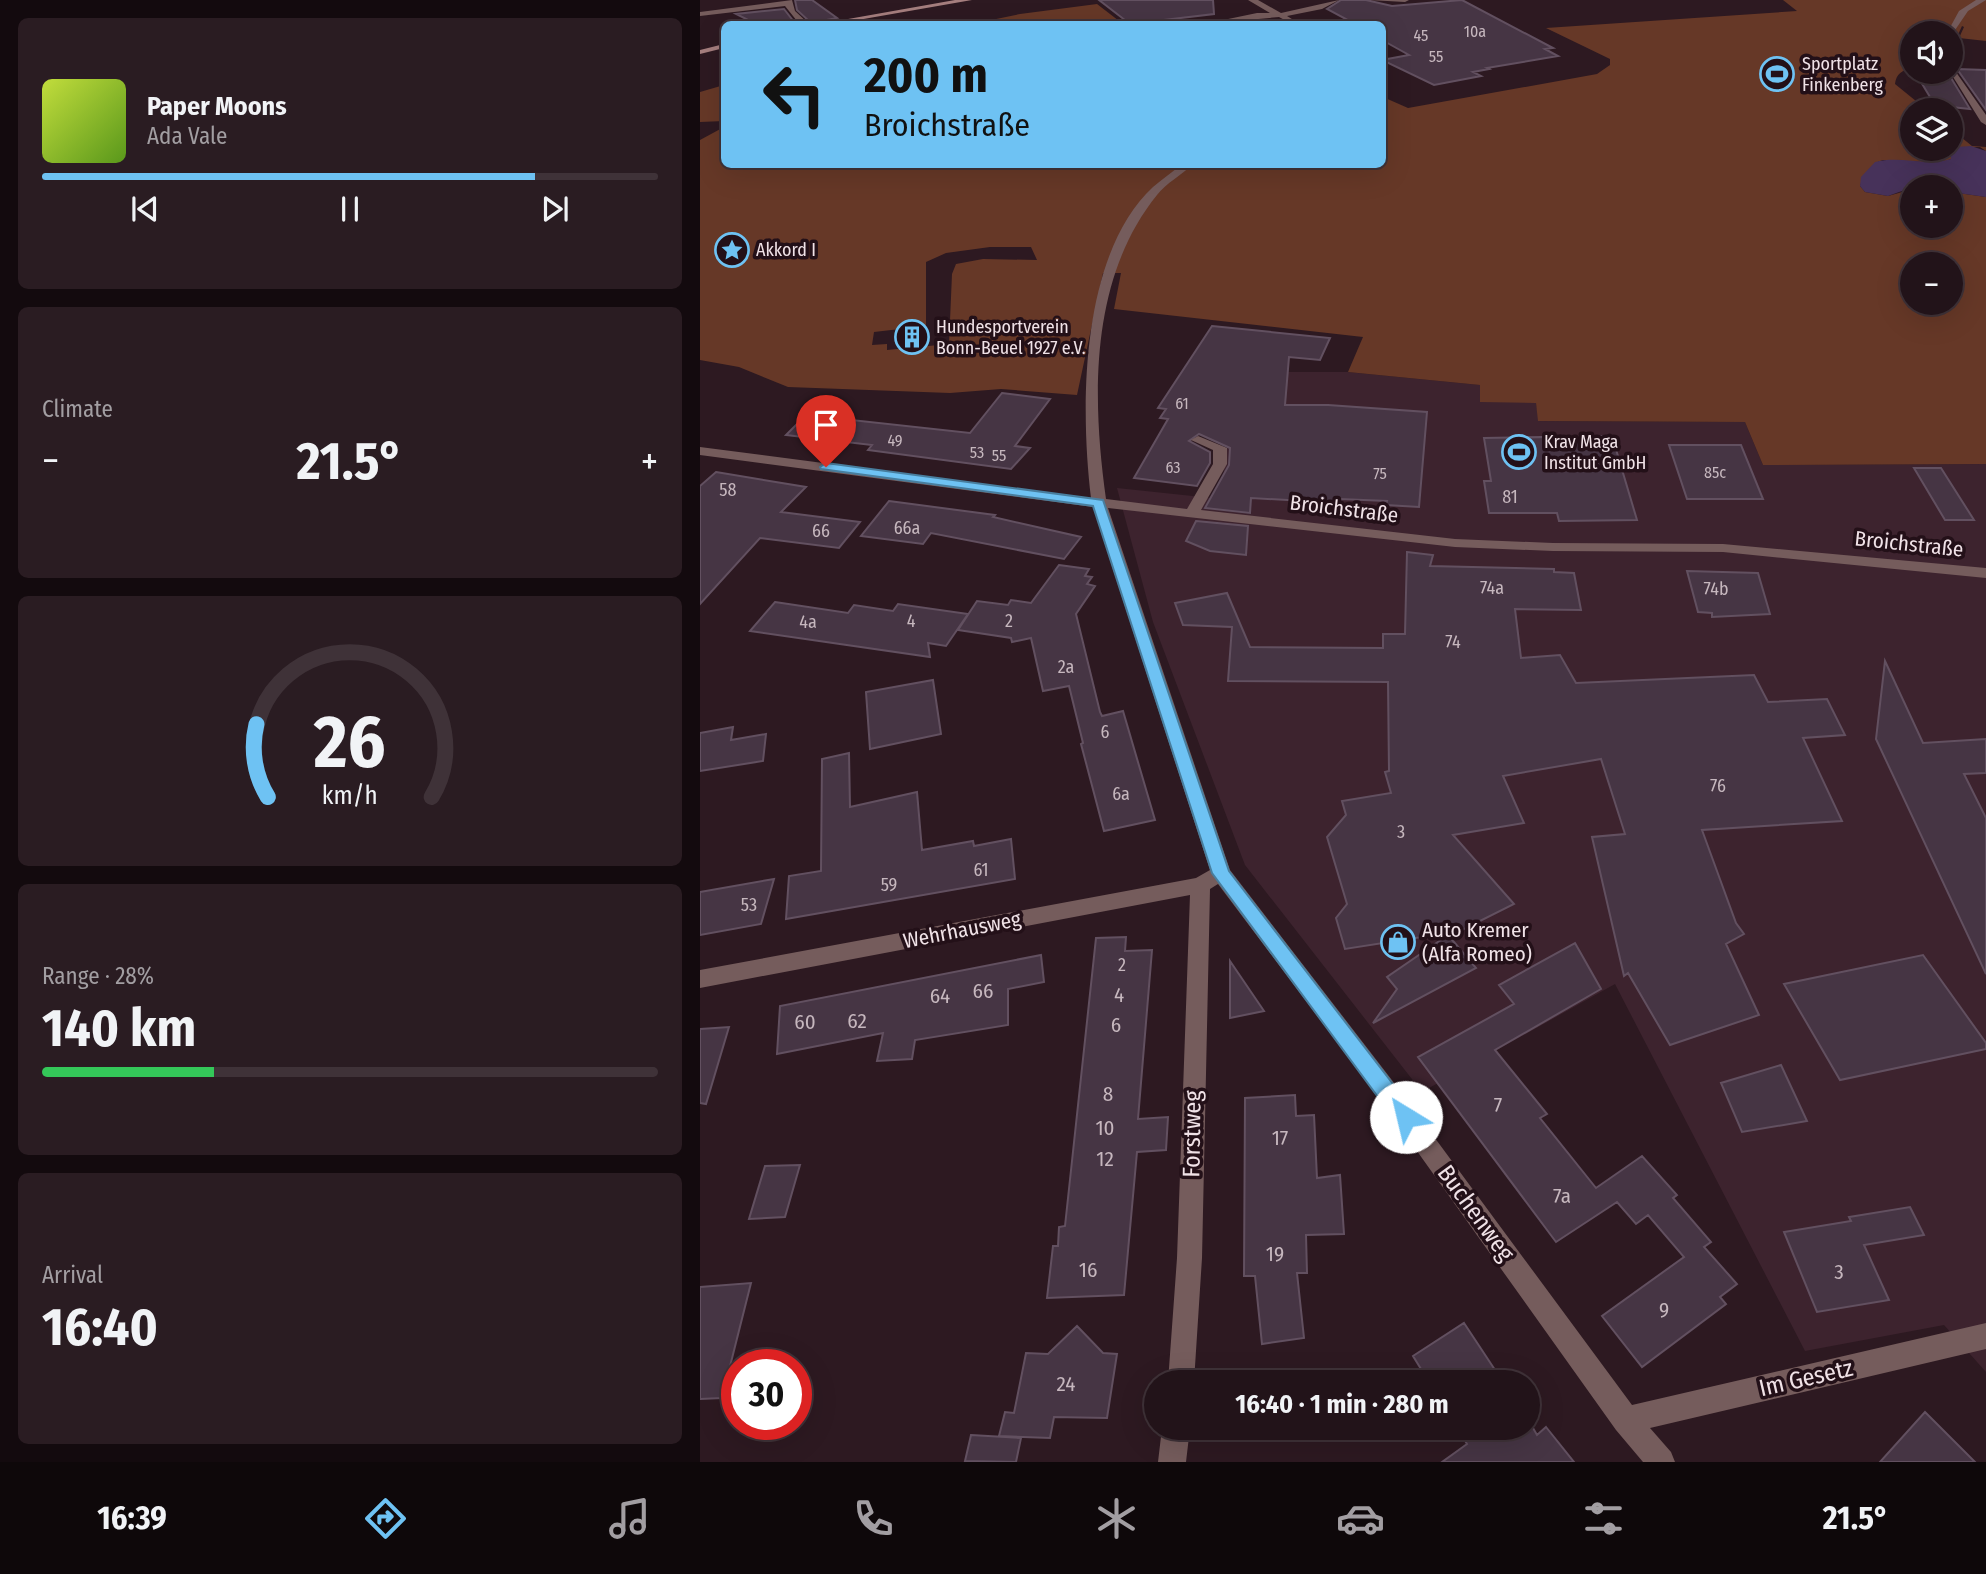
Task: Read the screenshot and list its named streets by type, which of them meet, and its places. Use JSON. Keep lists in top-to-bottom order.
{
  "streets": {
    "street": [
      "Broichstraße",
      "Wehrhausweg",
      "Forstweg",
      "Buchenweg",
      "Im Gesetz"
    ]
  },
  "crossings": [
    ["Broichstraße", "Buchenweg"],
    ["Wehrhausweg", "Forstweg"],
    ["Wehrhausweg", "Buchenweg"],
    ["Forstweg", "Buchenweg"],
    ["Buchenweg", "Im Gesetz"]
  ],
  "places": {
    "sports": ["Sportplatz Finkenberg", "Krav Maga Institut GmbH"],
    "place": ["Akkord I"],
    "building": ["Hundesportverein Bonn-Beuel 1927 e.V."],
    "shop": ["Auto Kremer (Alfa Romeo)"]
  },
  "house_numbers": [
    "10a",
    "45",
    "55",
    "61",
    "49",
    "53",
    "55",
    "63",
    "85c",
    "75",
    "58",
    "81",
    "66a",
    "66",
    "74a",
    "74b",
    "4",
    "2",
    "4a",
    "74",
    "2a",
    "6",
    "76",
    "6a",
    "3",
    "61",
    "59",
    "53",
    "2",
    "66",
    "4",
    "64",
    "62",
    "60",
    "6",
    "8",
    "7",
    "10",
    "17",
    "12",
    "7a",
    "19",
    "16",
    "3",
    "9",
    "24"
  ],
  "page": {
    "map_buttons": ["+", "−"],
    "turn": ["200 m", "Broichstraße"],
    "song": ["Paper Moons", "Ada Vale"],
    "tile": [
      "Climate",
      ["Range · 28%", "140 km"],
      ["Arrival", "16:40"]
    ],
    "heat": ["−", "21.5°", "+"],
    "limit": "30",
    "trip": "16:40 · 1 min · 280 m",
    "tabs": ["16:39", "21.5°"],
    "gauge": ["26", "km/h"]
  }
}
